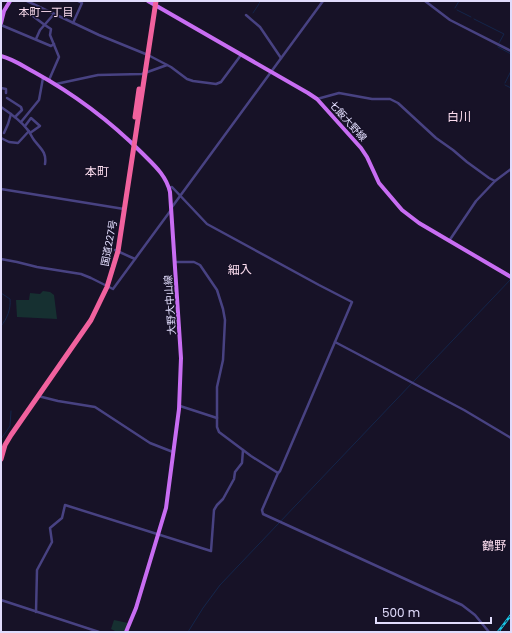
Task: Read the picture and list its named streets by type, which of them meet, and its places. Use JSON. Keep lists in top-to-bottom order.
{
  "streets": {
    "highway": ["国道227号"],
    "main road": ["七飯大野線", "大野大中山線"]
  },
  "crossings": [
    ["七飯大野線", "国道227号"],
    ["国道227号", "大野大中山線"]
  ],
  "districts": [
    "本町一丁目",
    "白川",
    "本町",
    "細入",
    "鶴野"
  ],
  "scale_bar": "500 m"
}
